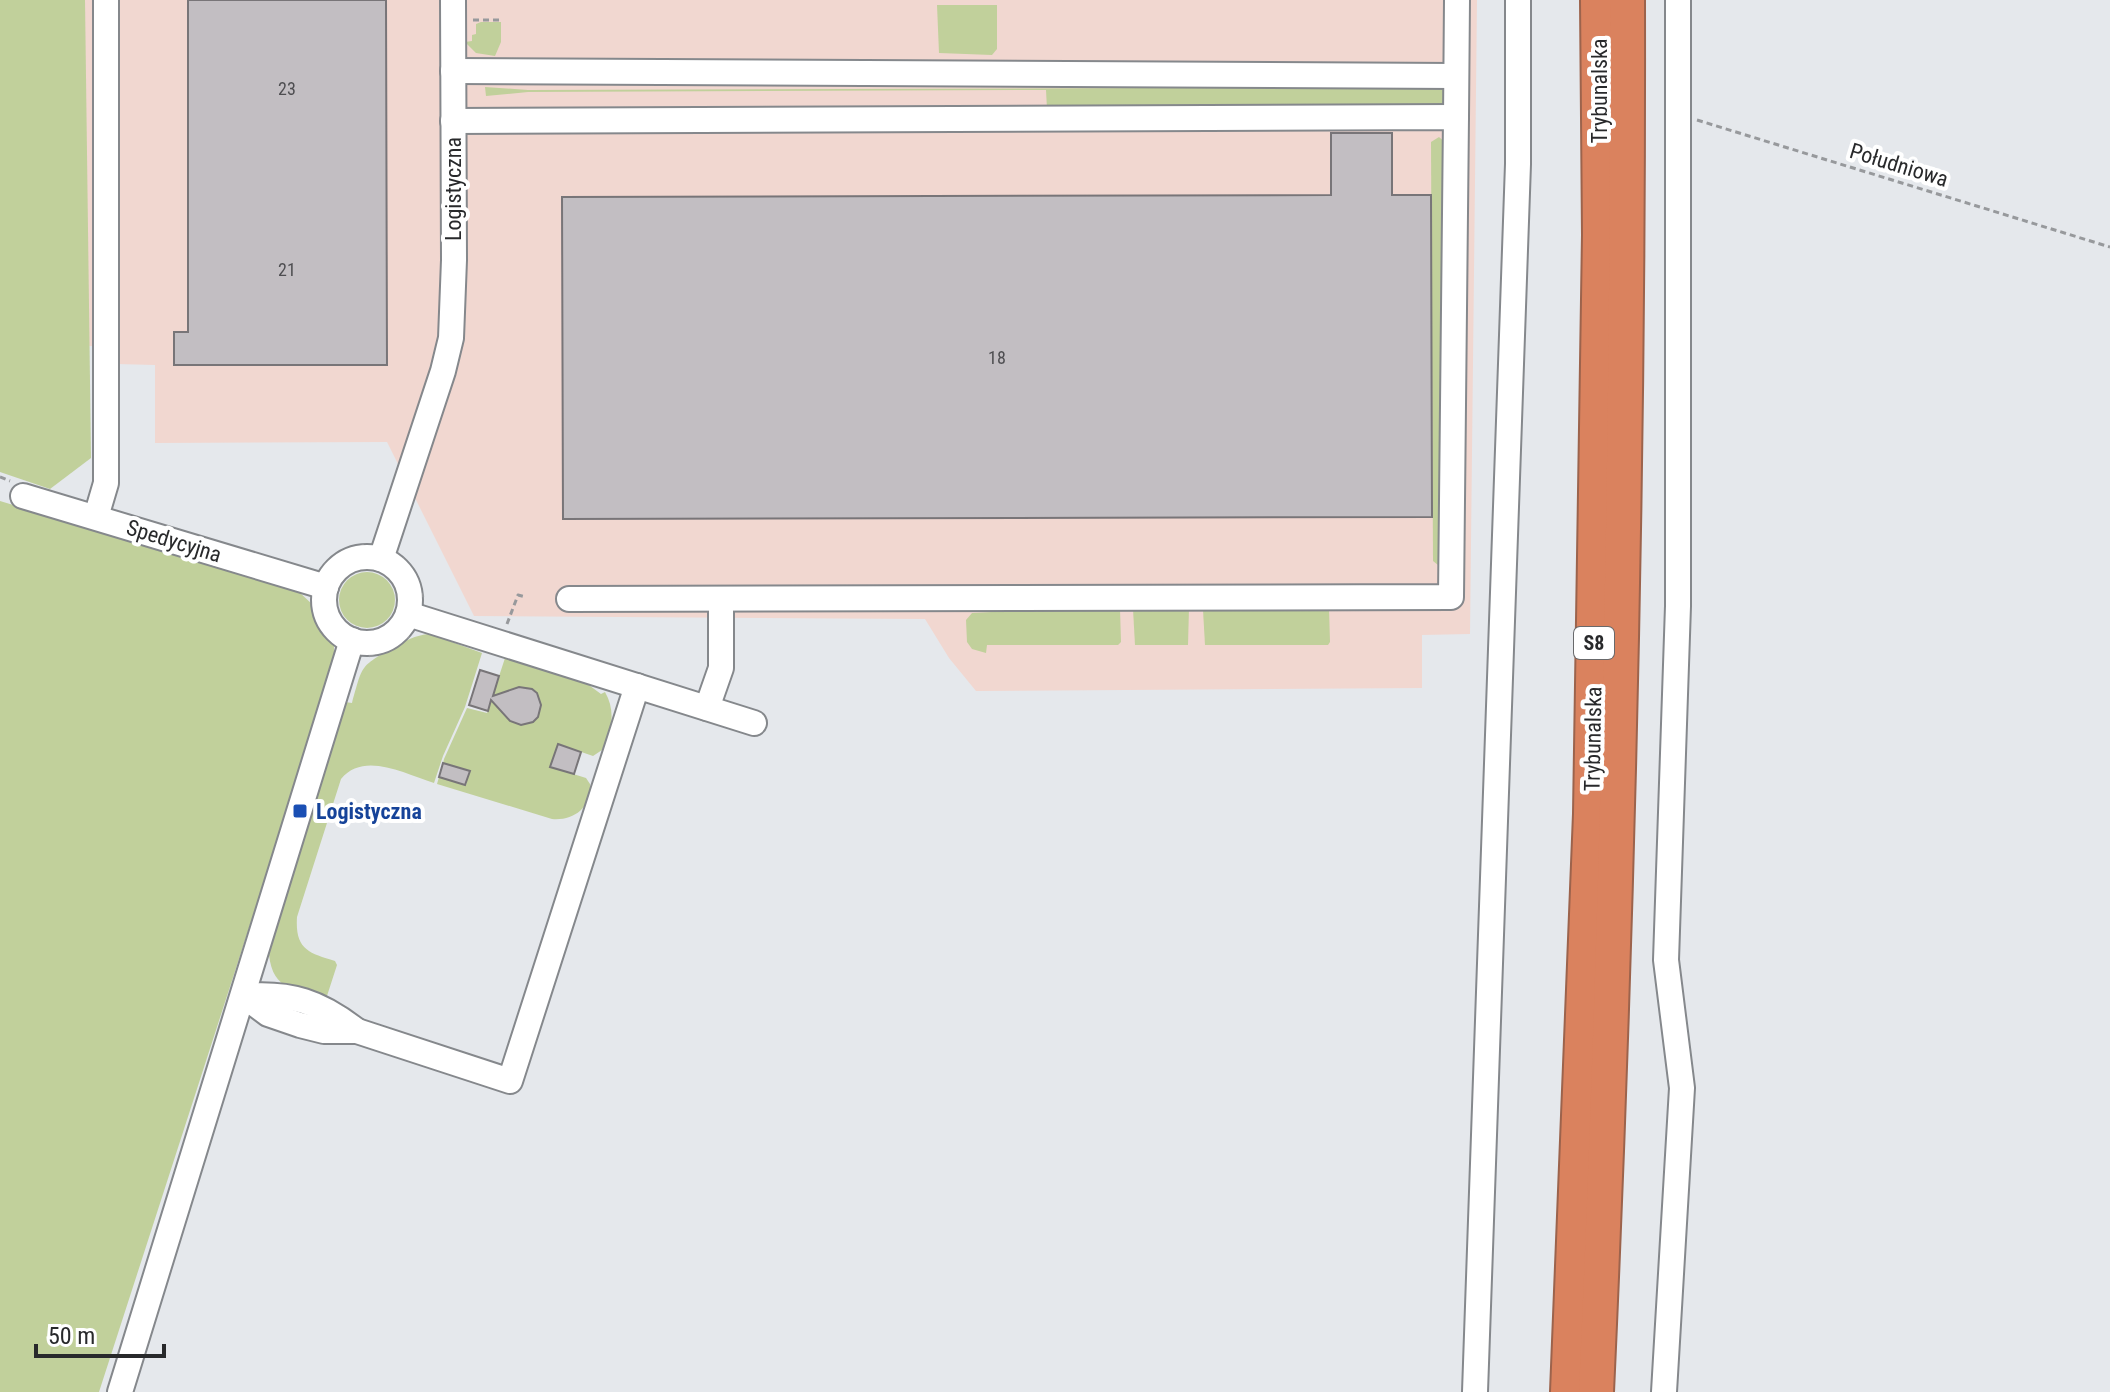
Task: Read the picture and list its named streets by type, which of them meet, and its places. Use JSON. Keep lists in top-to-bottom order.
{
  "streets": {
    "highway": ["Trybunalska", "S8"],
    "street": ["Logistyczna", "Spedycyjna"],
    "path": ["Południowa"]
  },
  "places": {
    "transit": ["Logistyczna"]
  },
  "house_numbers": ["23", "21", "18"],
  "scale_bar": "50 m"
}
